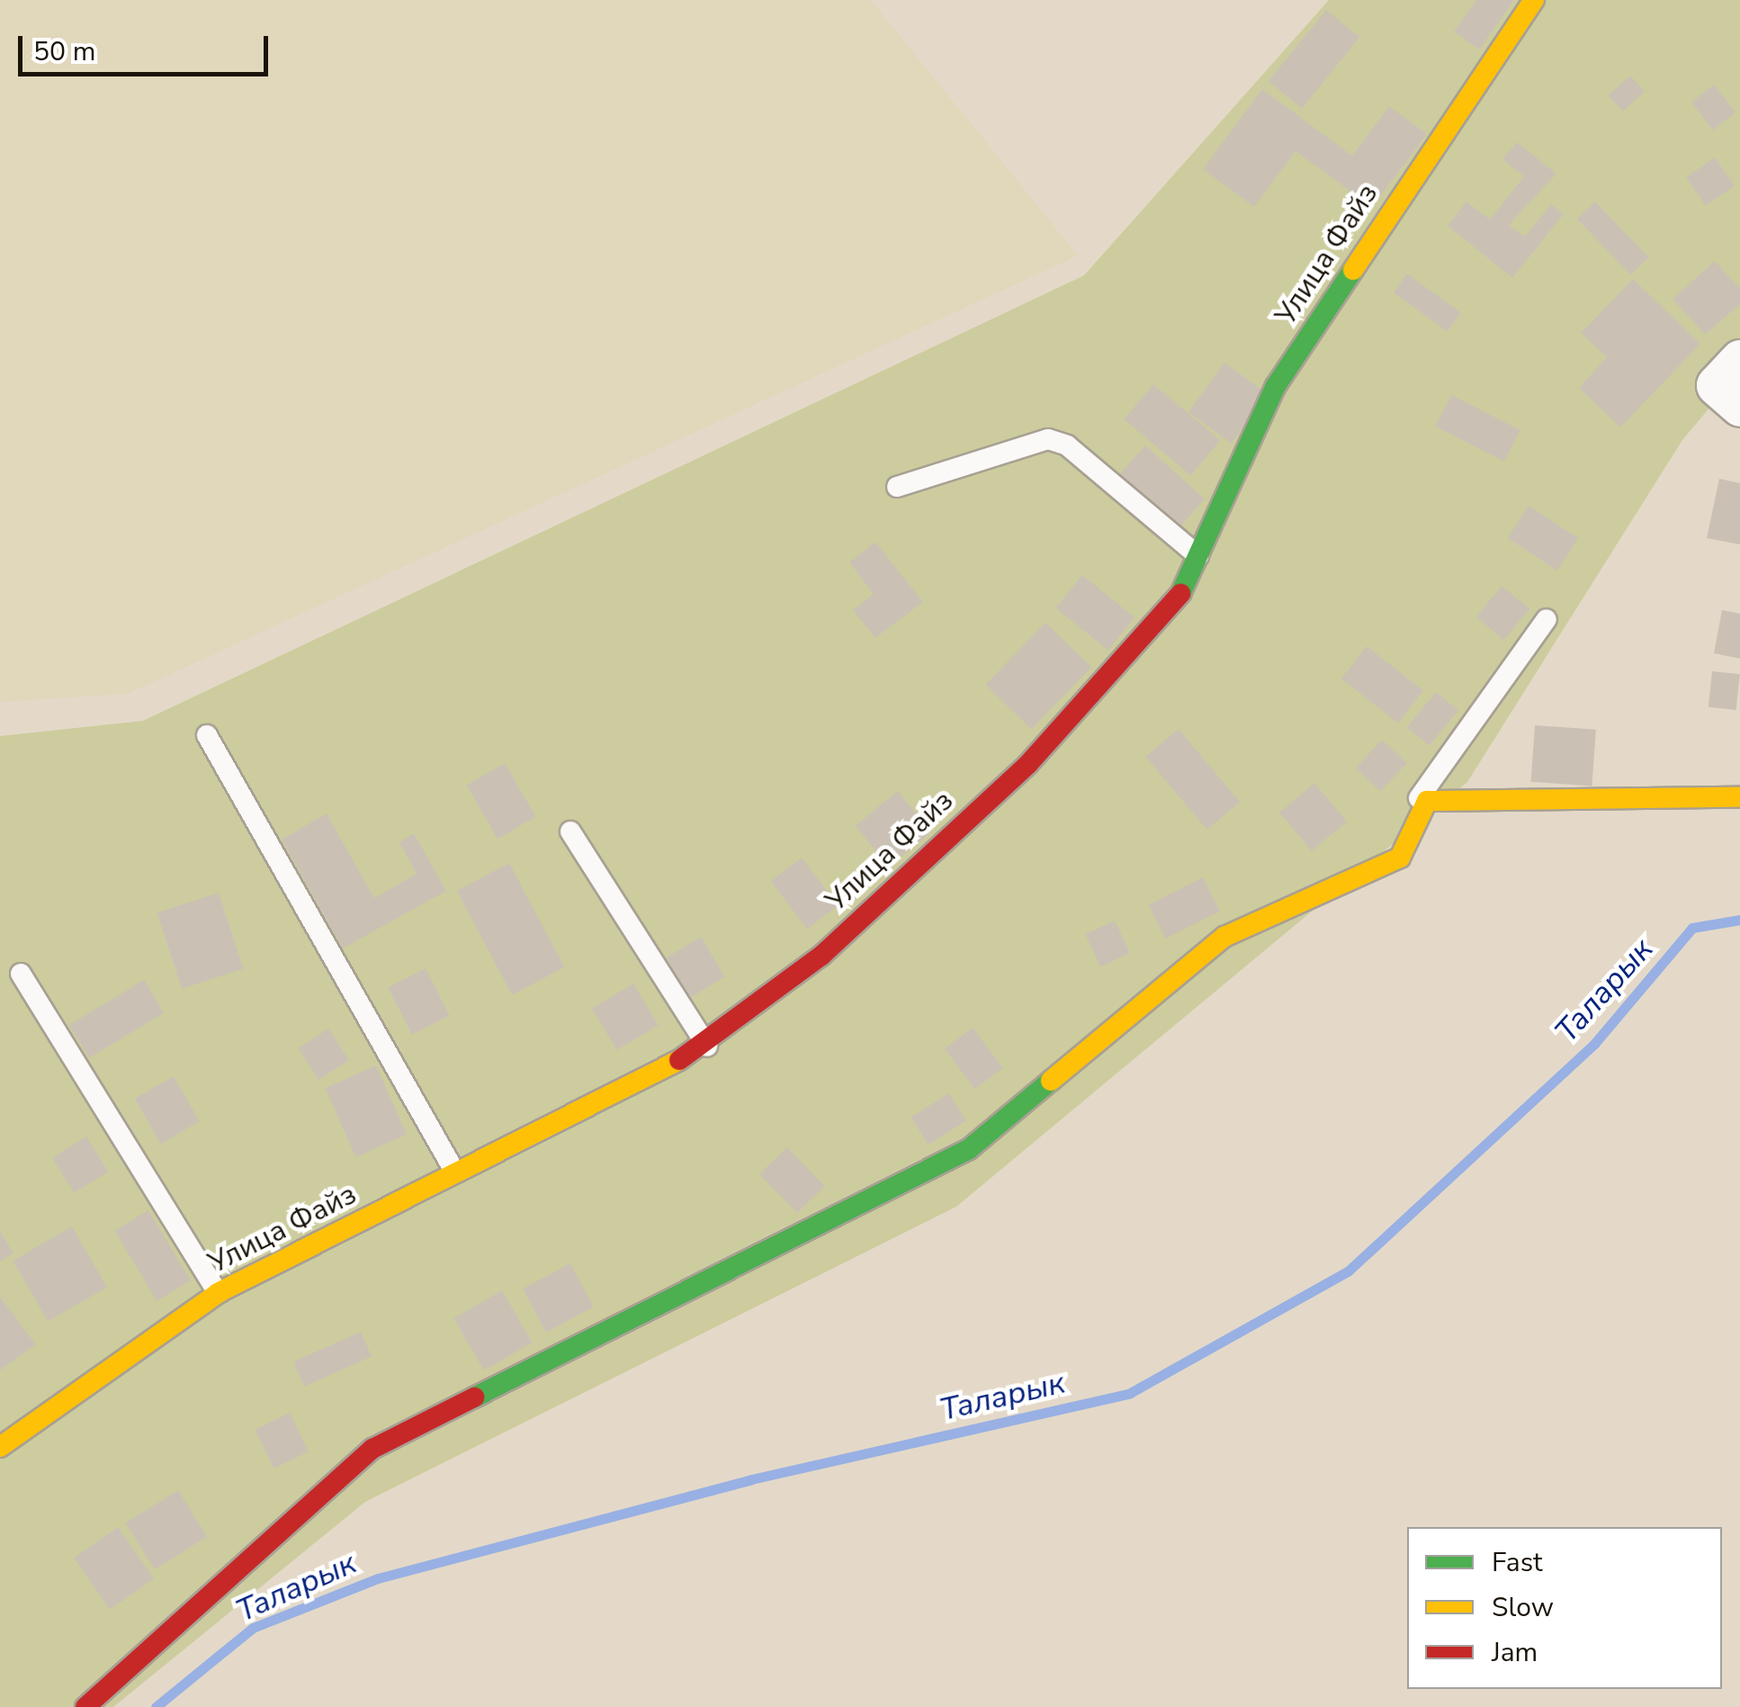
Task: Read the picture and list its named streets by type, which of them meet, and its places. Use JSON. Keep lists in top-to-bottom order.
{
  "streets": {
    "street": ["Улица Файз"]
  },
  "water": ["Таларык"],
  "legend": ["Fast", "Slow", "Jam"],
  "scale_bar": "50 m"
}
